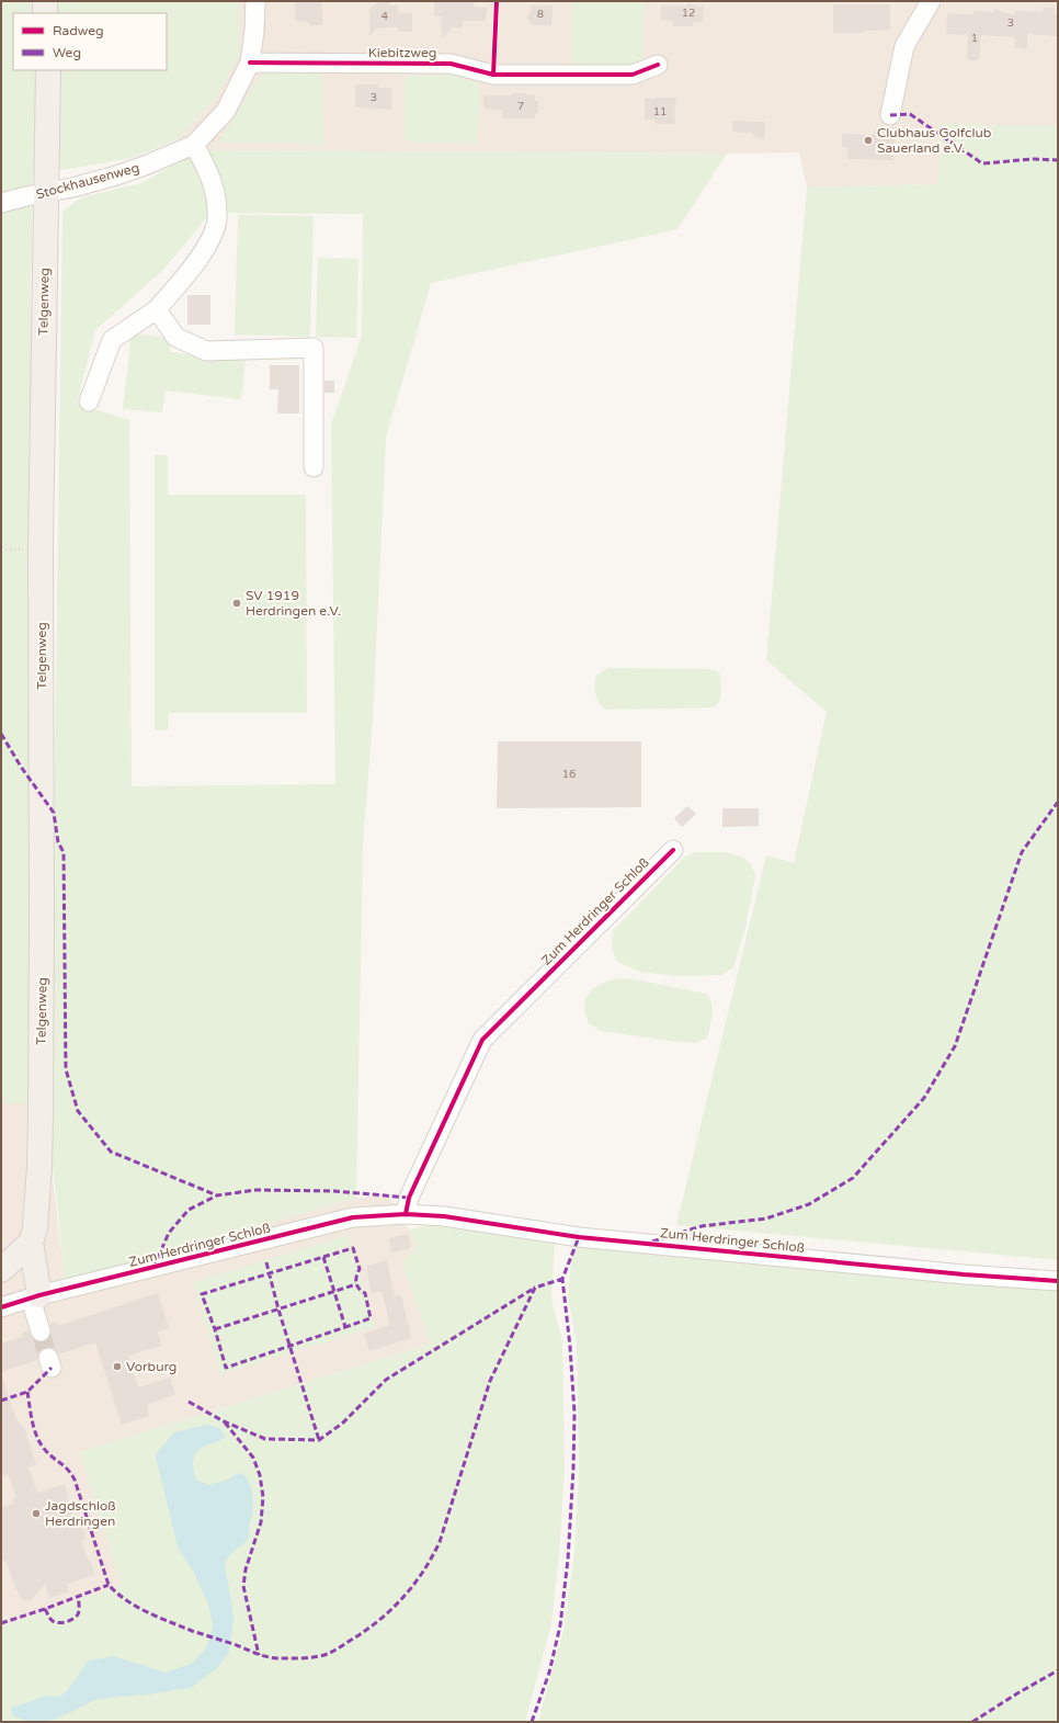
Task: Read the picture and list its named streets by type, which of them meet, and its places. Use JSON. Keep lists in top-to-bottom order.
{
  "streets": {
    "main road": ["Telgenweg"],
    "street": ["Kiebitzweg", "Stockhausenweg", "Zum Herdringer Schloß"]
  },
  "crossings": [
    ["Kiebitzweg", "Stockhausenweg"],
    ["Stockhausenweg", "Telgenweg"],
    ["Telgenweg", "Zum Herdringer Schloß"]
  ],
  "places": [
    "Clubhaus Golfclub Sauerland e.V.",
    "SV 1919 Herdringen e.V.",
    "Vorburg",
    "Jagdschloß Herdringen"
  ],
  "house_numbers": [
    "12",
    "8",
    "4",
    "3",
    "1",
    "3",
    "7",
    "11",
    "16"
  ],
  "legend": ["Radweg", "Weg"]
}
